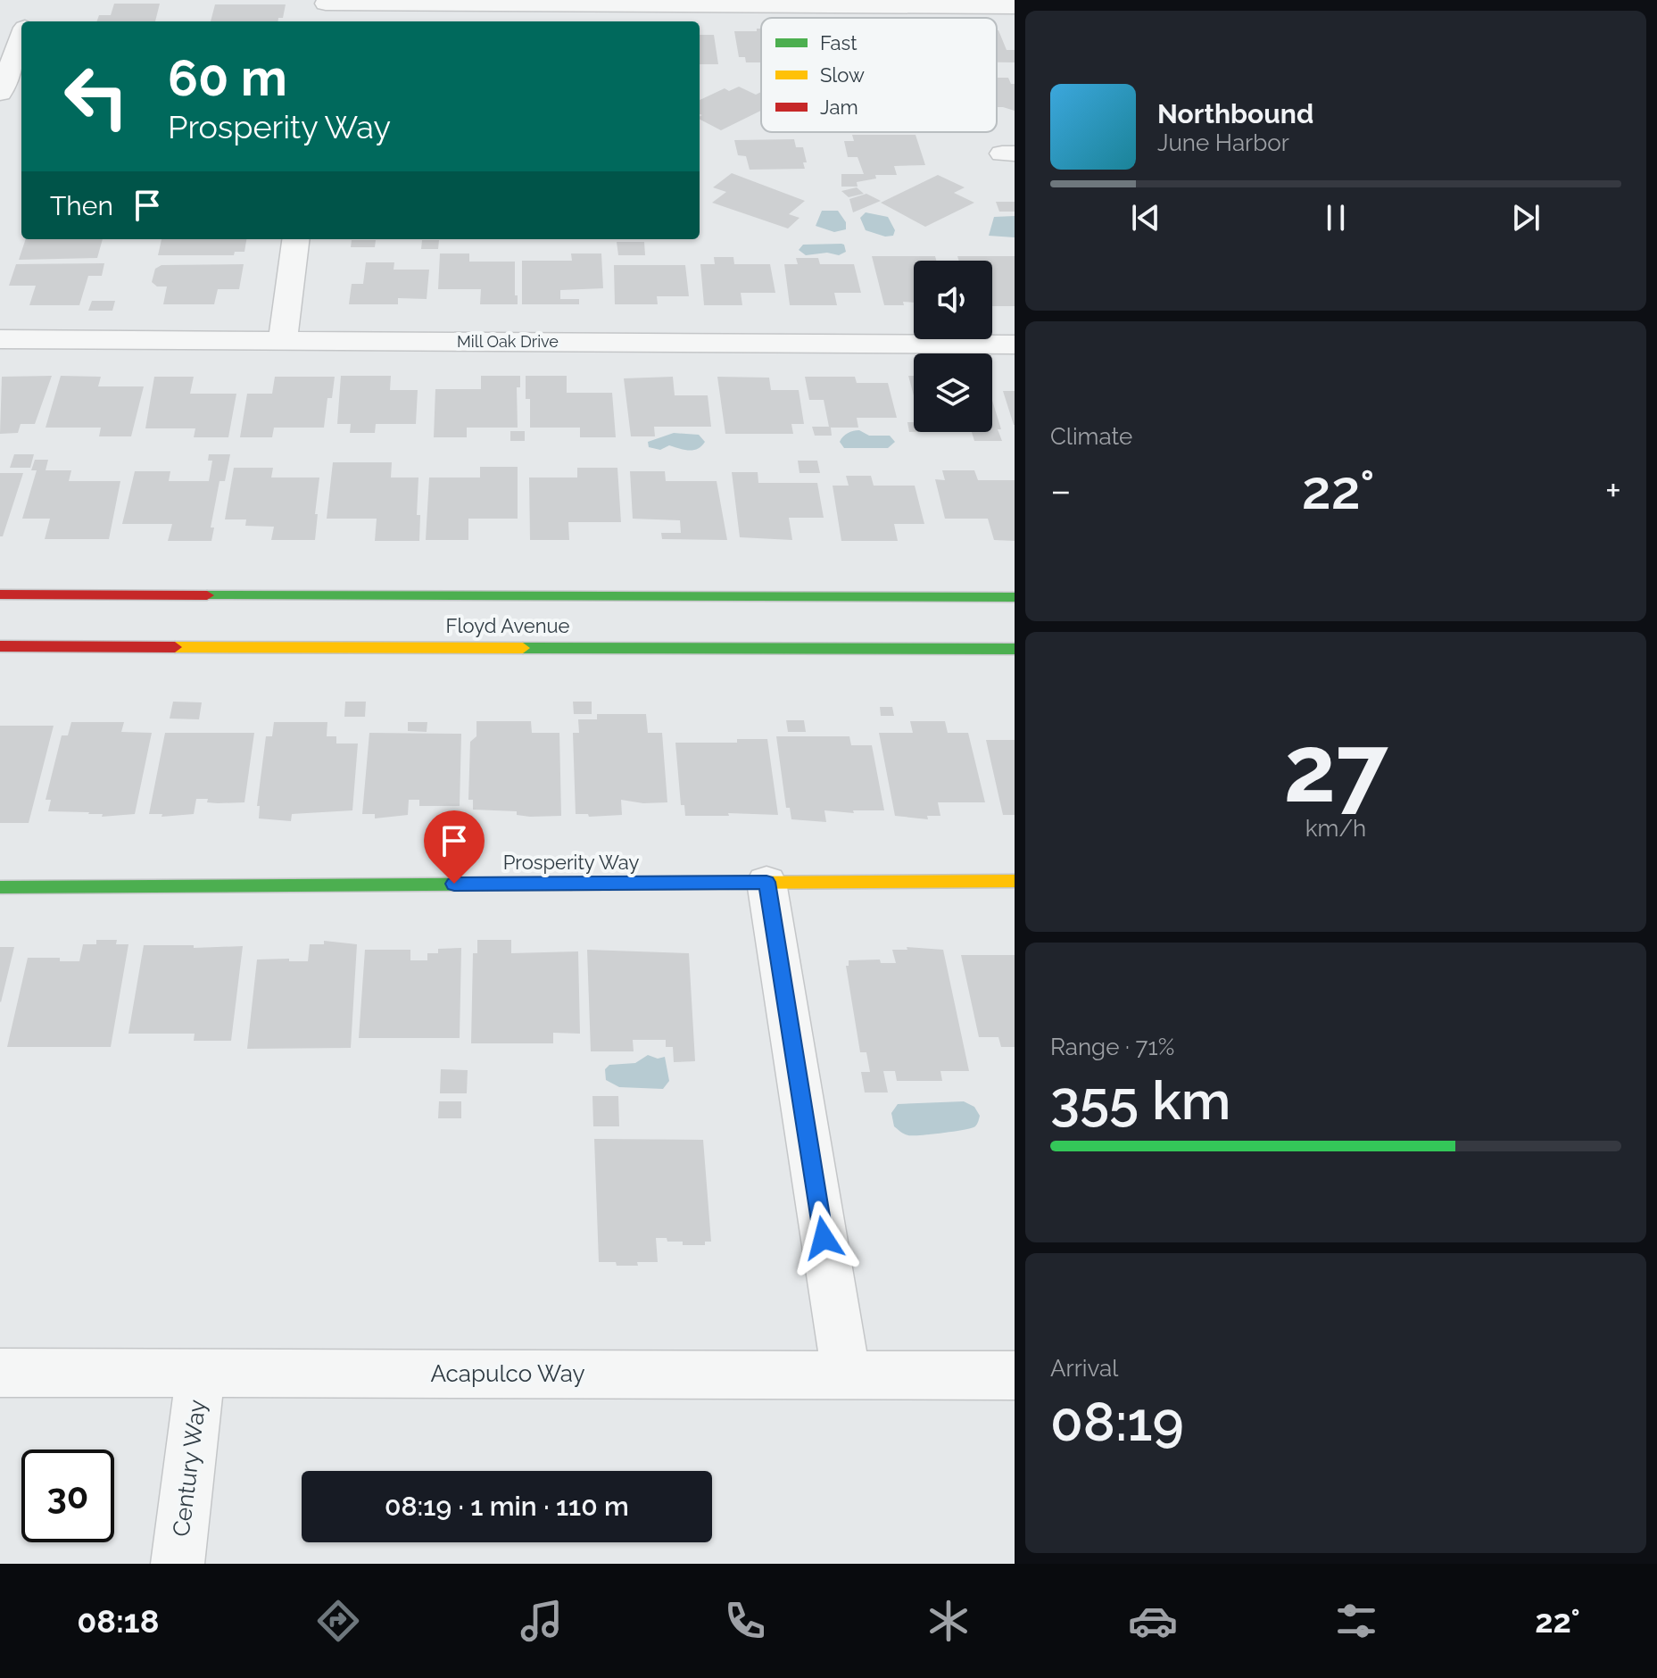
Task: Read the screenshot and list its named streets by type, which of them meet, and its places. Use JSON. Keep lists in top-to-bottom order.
{
  "streets": {
    "street": [
      "Mill Oak Drive",
      "Floyd Avenue",
      "Prosperity Way",
      "Acapulco Way",
      "Century Way"
    ]
  },
  "crossings": [
    ["Acapulco Way", "Century Way"]
  ],
  "legend": ["Fast", "Slow", "Jam"],
  "page": {
    "turn": ["60 m", "Prosperity Way"],
    "song": ["Northbound", "June Harbor"],
    "then": "Then",
    "tile": [
      "Climate",
      ["27", "km/h"],
      ["Range · 71%", "355 km"],
      ["Arrival", "08:19"]
    ],
    "heat": ["−", "22°", "+"],
    "limit": "30",
    "trip": "08:19 · 1 min · 110 m",
    "tabs": ["08:18", "22°"]
  }
}
